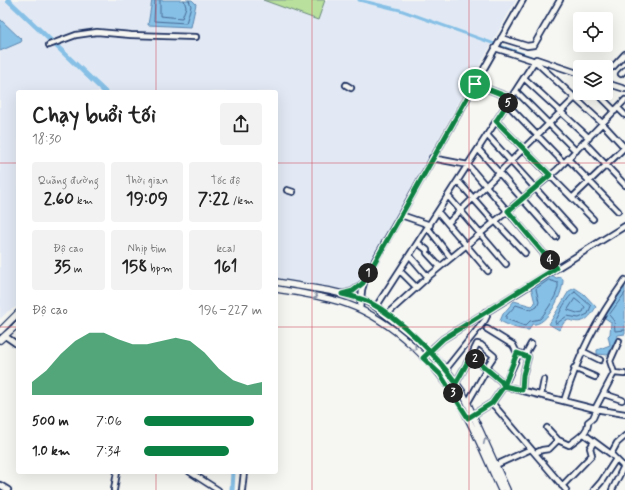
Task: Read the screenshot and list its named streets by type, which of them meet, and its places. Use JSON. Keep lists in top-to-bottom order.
{
  "page": {
    "heading": ["Chạy buổi tối", "18:30"],
    "pins": [
      "5",
      "4",
      "1",
      "2",
      "3"
    ],
    "stats": [
      ["Quãng đường", "2.60 km"],
      ["Thời gian", "19:09"],
      ["Tốc độ", "7:22 /km"],
      ["Độ cao", "35 m"],
      ["Nhịp tim", "158 bpm"],
      ["kcal", "161"]
    ],
    "chart": ["Độ cao", "196–227 m"],
    "list": [
      {
        "name": "500 m",
        "note": "7:06"
      },
      {
        "name": "1.0 km",
        "note": "7:34"
      }
    ]
  }
}
